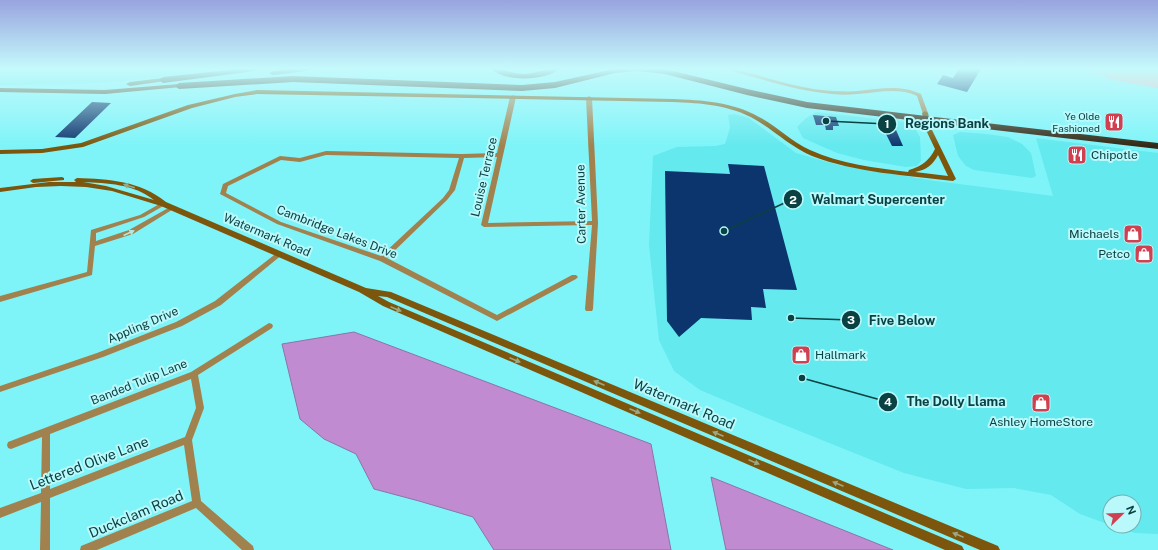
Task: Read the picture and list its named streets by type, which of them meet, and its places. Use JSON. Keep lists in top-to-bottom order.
{
  "streets": {
    "street": [
      "Louise Terrace",
      "Carter Avenue",
      "Cambridge Lakes Drive",
      "Watermark Road",
      "Appling Drive",
      "Banded Tulip Lane",
      "Lettered Olive Lane",
      "Duckclam Road"
    ]
  },
  "crossings": [
    ["Louise Terrace", "Carter Avenue"],
    ["Louise Terrace", "Cambridge Lakes Drive"],
    ["Watermark Road", "Appling Drive"]
  ],
  "places": {
    "other": [
      "Regions Bank",
      "Walmart Supercenter",
      "Five Below",
      "The Dolly Llama"
    ],
    "restaurant": ["Ye Olde Fashioned", "Chipotle"],
    "shop": [
      "Michaels",
      "Petco",
      "Hallmark",
      "Ashley HomeStore"
    ]
  },
  "north": "top right"
}
